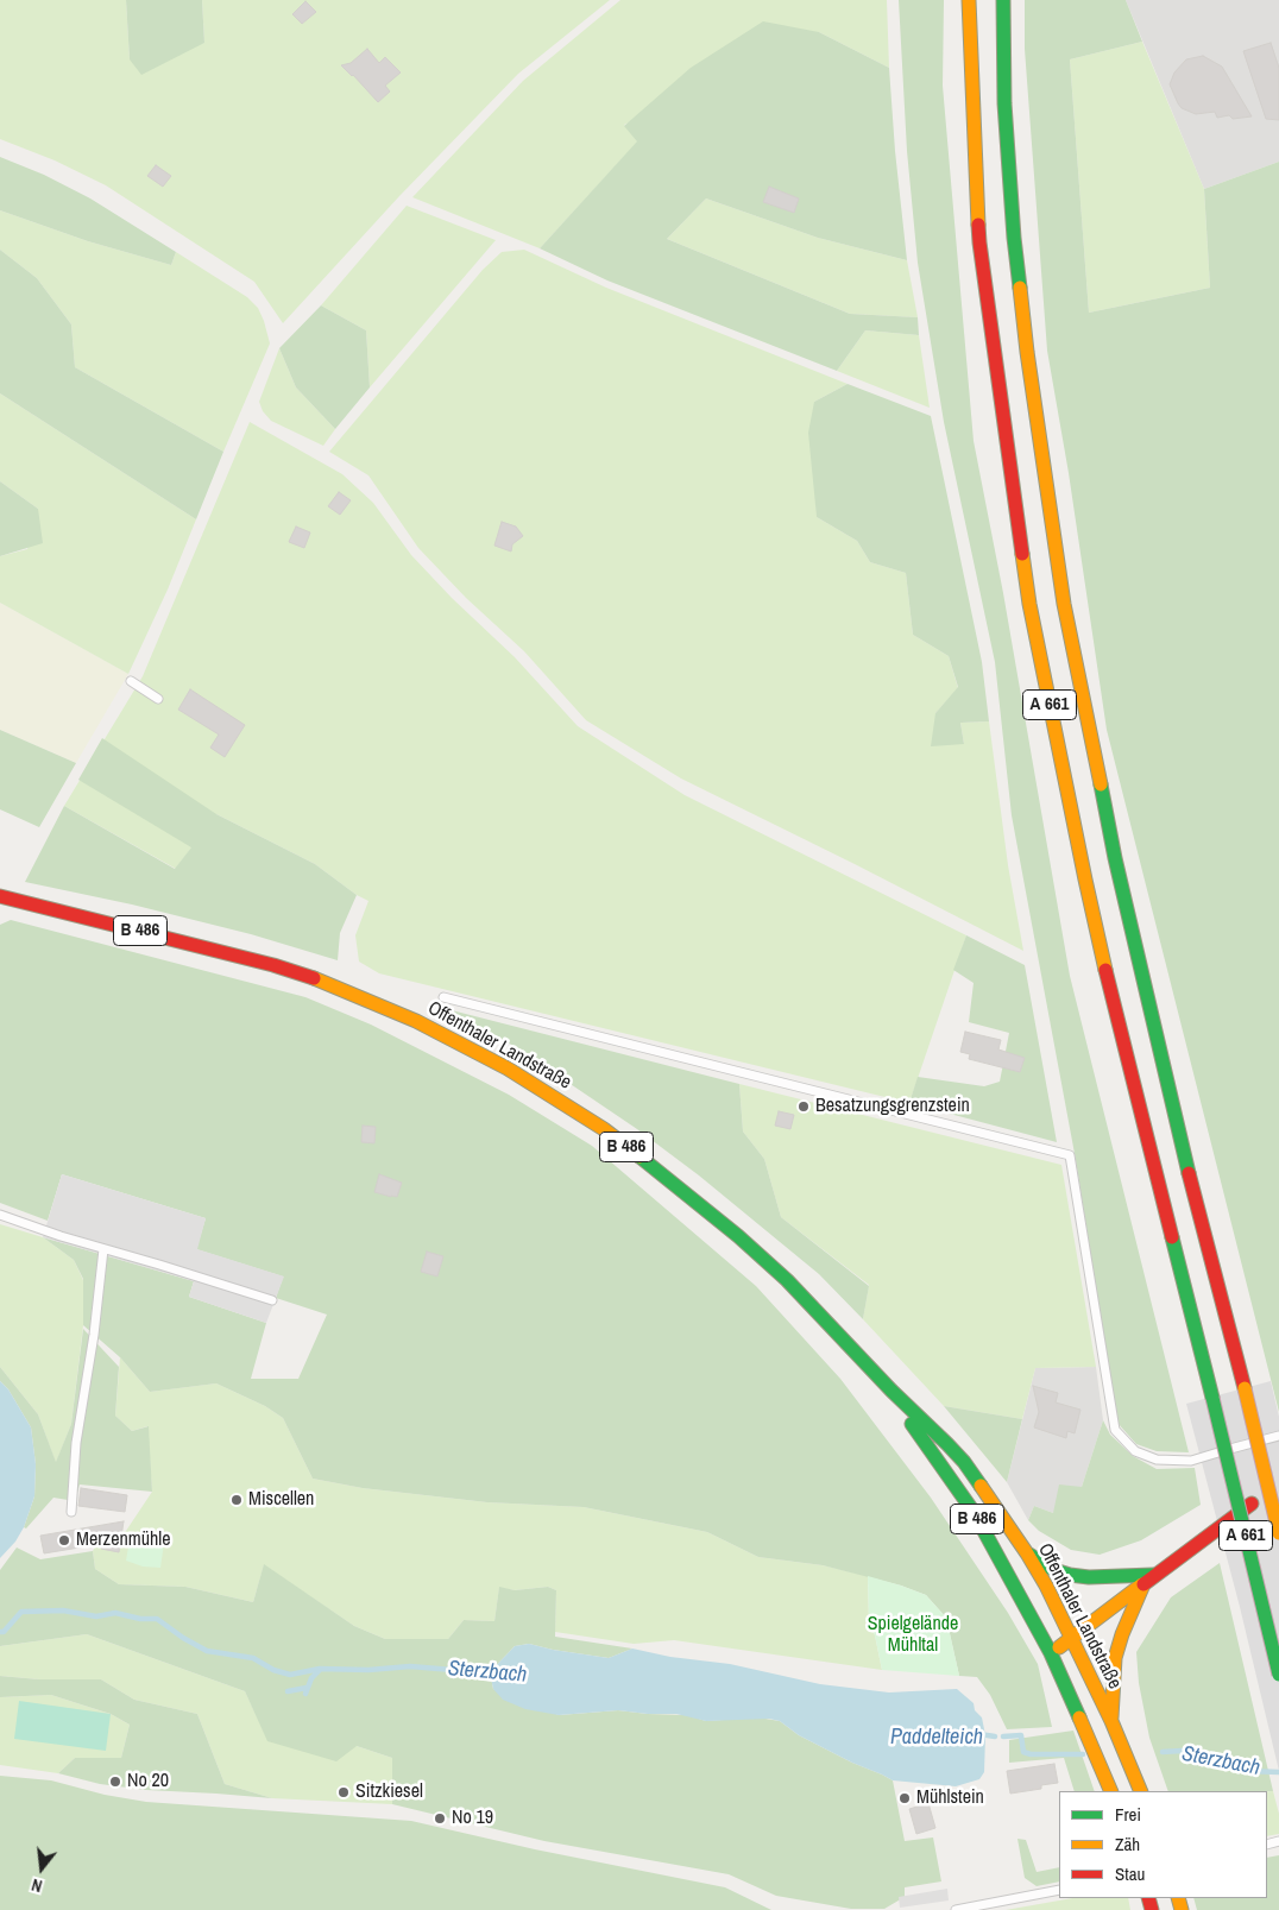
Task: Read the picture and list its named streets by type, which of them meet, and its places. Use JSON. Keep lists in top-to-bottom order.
{
  "streets": {
    "main road": ["A 661", "B 486", "Offenthaler Landstraße"]
  },
  "water": ["Sterzbach", "Paddelteich"],
  "parks": ["Spielgelände Mühltal"],
  "places": [
    "Besatzungsgrenzstein",
    "Miscellen",
    "Merzenmühle",
    "No 20",
    "Sitzkiesel",
    "Mühlstein",
    "No 19"
  ],
  "legend": ["Frei", "Zäh", "Stau"],
  "north": "bottom"
}
